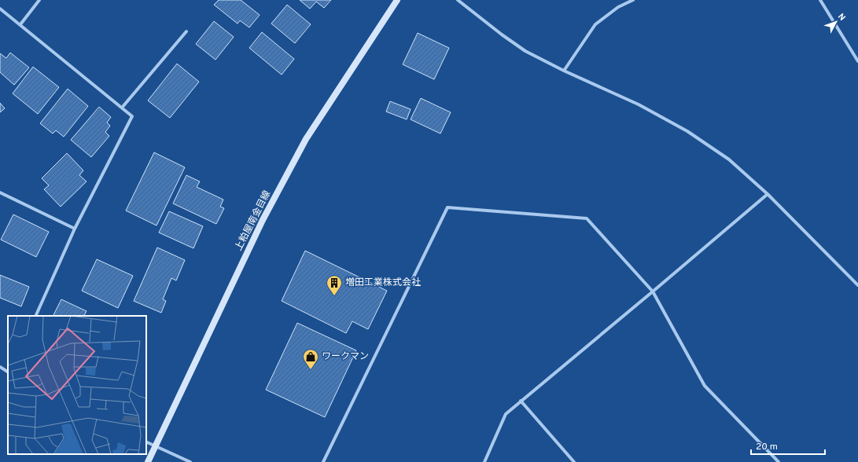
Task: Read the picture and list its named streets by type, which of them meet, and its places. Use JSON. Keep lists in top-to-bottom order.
{
  "streets": {
    "main road": ["上粕屋南金目線"]
  },
  "places": {
    "building": ["増田工業株式会社"],
    "shop": ["ワークマン"]
  },
  "scale_bar": "20 m",
  "north": "top right"
}
